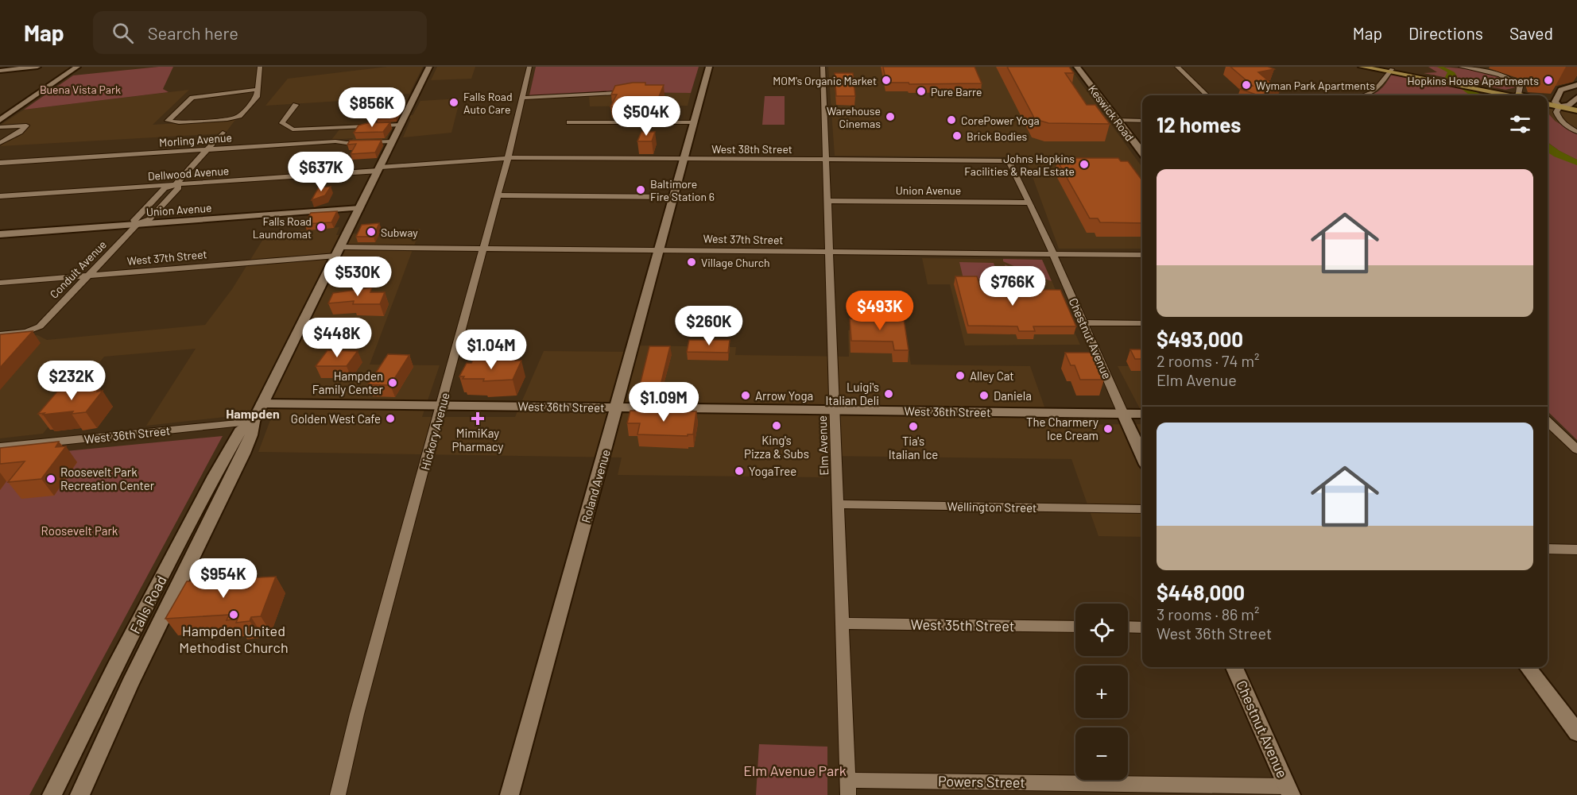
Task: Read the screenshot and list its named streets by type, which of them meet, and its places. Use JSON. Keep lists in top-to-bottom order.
{
  "streets": {
    "street": [
      "Keswick Road",
      "Morling Avenue",
      "West 38th Street",
      "Dellwood Avenue",
      "Union Avenue",
      "West 37th Street",
      "Conduit Avenue",
      "Chestnut Avenue",
      "West 36th Street",
      "Hickory Avenue",
      "Elm Avenue",
      "Roland Avenue",
      "Wellington Street",
      "Falls Road",
      "West 35th Street",
      "Powers Street"
    ]
  },
  "crossings": [
    ["Morling Avenue", "Conduit Avenue"],
    ["Morling Avenue", "Falls Road"],
    ["West 38th Street", "Dellwood Avenue"],
    ["West 38th Street", "Chestnut Avenue"],
    ["West 38th Street", "Hickory Avenue"],
    ["West 38th Street", "Elm Avenue"],
    ["West 38th Street", "Roland Avenue"],
    ["West 38th Street", "Falls Road"],
    ["Dellwood Avenue", "Conduit Avenue"],
    ["Dellwood Avenue", "Falls Road"],
    ["Union Avenue", "Conduit Avenue"],
    ["Union Avenue", "Chestnut Avenue"],
    ["Union Avenue", "Elm Avenue"],
    ["Union Avenue", "Falls Road"],
    ["West 37th Street", "Conduit Avenue"],
    ["West 37th Street", "Chestnut Avenue"],
    ["West 37th Street", "Hickory Avenue"],
    ["West 37th Street", "Elm Avenue"],
    ["West 37th Street", "Roland Avenue"],
    ["West 37th Street", "Falls Road"],
    ["Chestnut Avenue", "West 36th Street"],
    ["Chestnut Avenue", "Powers Street"],
    ["West 36th Street", "Hickory Avenue"],
    ["West 36th Street", "Elm Avenue"],
    ["West 36th Street", "Roland Avenue"],
    ["West 36th Street", "Falls Road"],
    ["Elm Avenue", "Wellington Street"],
    ["Elm Avenue", "West 35th Street"],
    ["Elm Avenue", "Powers Street"]
  ],
  "districts": ["Hampden"],
  "parks": ["Buena Vista Park", "Roosevelt Park", "Elm Avenue Park"],
  "places": {
    "other": [
      "MOM's Organic Market",
      "Hopkins House Apartments",
      "Wyman Park Apartments",
      "Pure Barre",
      "Falls Road Auto Care",
      "Warehouse Cinemas",
      "CorePower Yoga",
      "Brick Bodies",
      "Johns Hopkins Facilities & Real Estate",
      "Baltimore Fire Station 6",
      "Falls Road Laundromat",
      "Subway",
      "Village Church",
      "Alley Cat",
      "Hampden Family Center",
      "Luigi's Italian Deli",
      "Arrow Yoga",
      "Daniela",
      "Golden West Cafe",
      "King's Pizza & Subs",
      "Tia's Italian Ice",
      "The Charmery Ice Cream",
      "YogaTree",
      "Roosevelt Park Recreation Center",
      "Hampden United Methodist Church"
    ],
    "health": ["MimiKay Pharmacy"]
  },
  "page": {
    "header": "Map",
    "search": "Search here",
    "nav": ["Map", "Directions", "Saved"],
    "price": [
      "$856K",
      "$504K",
      "$637K",
      "$530K",
      "$766K",
      "$493K",
      "$260K",
      "$448K",
      "$1.04M",
      "$232K",
      "$1.09M",
      "$954K"
    ],
    "heading": "12 homes",
    "list": [
      {
        "name": "$493,000",
        "note": "2 rooms · 74 m² · Elm Avenue"
      },
      {
        "name": "$448,000",
        "note": "3 rooms · 86 m² · West 36th Street"
      }
    ],
    "map_buttons": ["+", "−"]
  }
}
